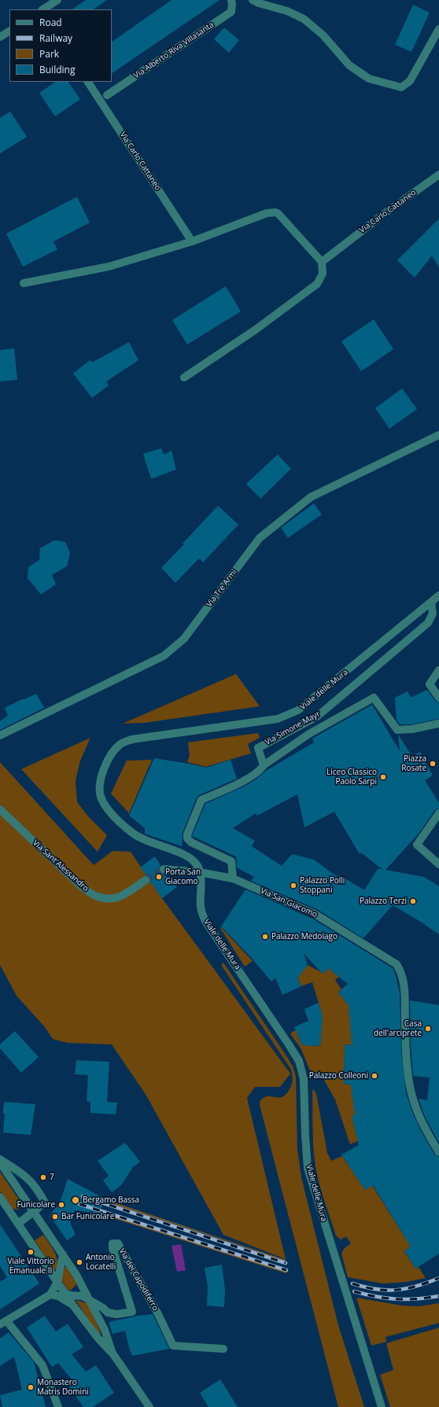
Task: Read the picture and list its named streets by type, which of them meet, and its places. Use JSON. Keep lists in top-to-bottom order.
{
  "streets": {
    "street": [
      "Via Alberto Riva Villasanta",
      "Via Carlo Cattaneo",
      "Via Tre Armi",
      "Viale delle Mura",
      "Via Simone Mayr",
      "Via Sant'Alessandro",
      "Via San Giacomo",
      "Via dei Capodiferro"
    ]
  },
  "crossings": [
    ["Viale delle Mura", "Via Simone Mayr"],
    ["Viale delle Mura", "Via San Giacomo"]
  ],
  "places": [
    "Piazza Rosate",
    "Liceo Classico Paolo Sarpi",
    "Porta San Giacomo",
    "Palazzo Polli Stoppani",
    "Palazzo Terzi",
    "Palazzo Medolago",
    "Casa dell'arciprete",
    "Palazzo Colleoni",
    "7",
    "Bergamo Bassa",
    "Funicolare",
    "Bar Funicolare",
    "Viale Vittorio Emanuale II",
    "Antonio Locatelli",
    "Monastero Matris Domini"
  ],
  "legend": [
    "Road",
    "Railway",
    "Park",
    "Building"
  ]
}
